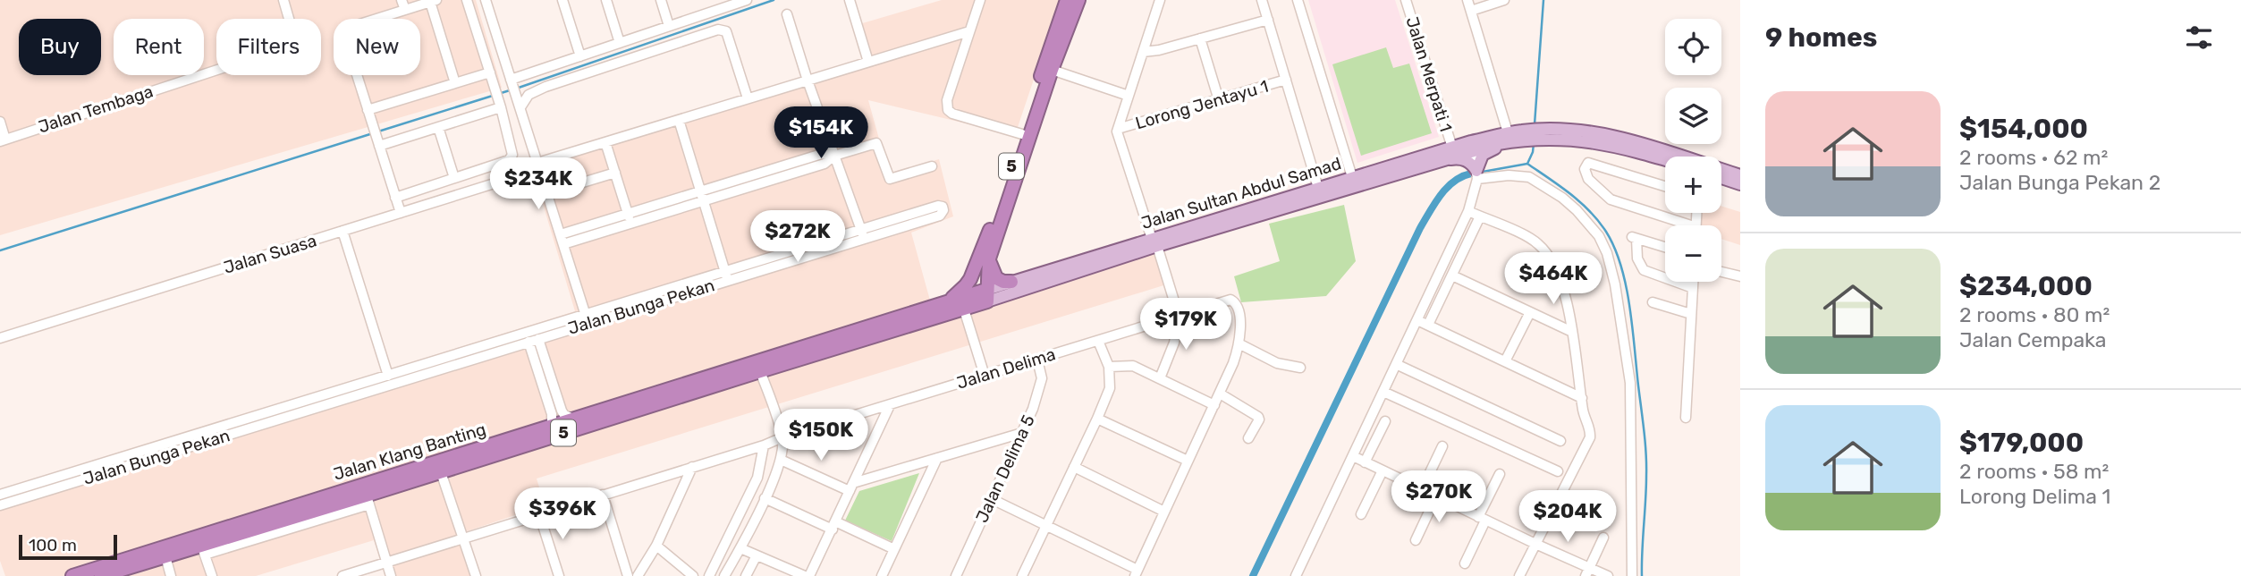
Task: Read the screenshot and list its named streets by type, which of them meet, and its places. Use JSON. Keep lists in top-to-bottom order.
{
  "streets": {
    "highway": ["5", "Jalan Sultan Abdul Samad", "Jalan Klang Banting"],
    "street": [
      "Jalan Merpati 1",
      "Lorong Jentayu 1",
      "Jalan Tembaga",
      "Jalan Suasa",
      "Jalan Bunga Pekan",
      "Jalan Delima",
      "Jalan Delima 5"
    ]
  },
  "crossings": [
    ["Jalan Merpati 1", "Jalan Sultan Abdul Samad"],
    ["5", "Jalan Sultan Abdul Samad"],
    ["Jalan Sultan Abdul Samad", "Jalan Klang Banting"],
    ["Jalan Delima", "Jalan Delima 5"]
  ],
  "scale_bar": "100 m",
  "page": {
    "heading": "9 homes",
    "map_buttons": ["+", "−"],
    "chip": [
      "Buy",
      "Rent",
      "Filters",
      "New"
    ],
    "list": [
      {
        "name": "$154,000",
        "note": "2 rooms · 62 m² · Jalan Bunga Pekan 2"
      },
      {
        "name": "$234,000",
        "note": "2 rooms · 80 m² · Jalan Cempaka"
      },
      {
        "name": "$179,000",
        "note": "2 rooms · 58 m² · Lorong Delima 1"
      }
    ],
    "price": [
      "$154K",
      "$234K",
      "$272K",
      "$464K",
      "$179K",
      "$150K",
      "$270K",
      "$396K",
      "$204K"
    ],
    "scale": "100 m"
  }
}
